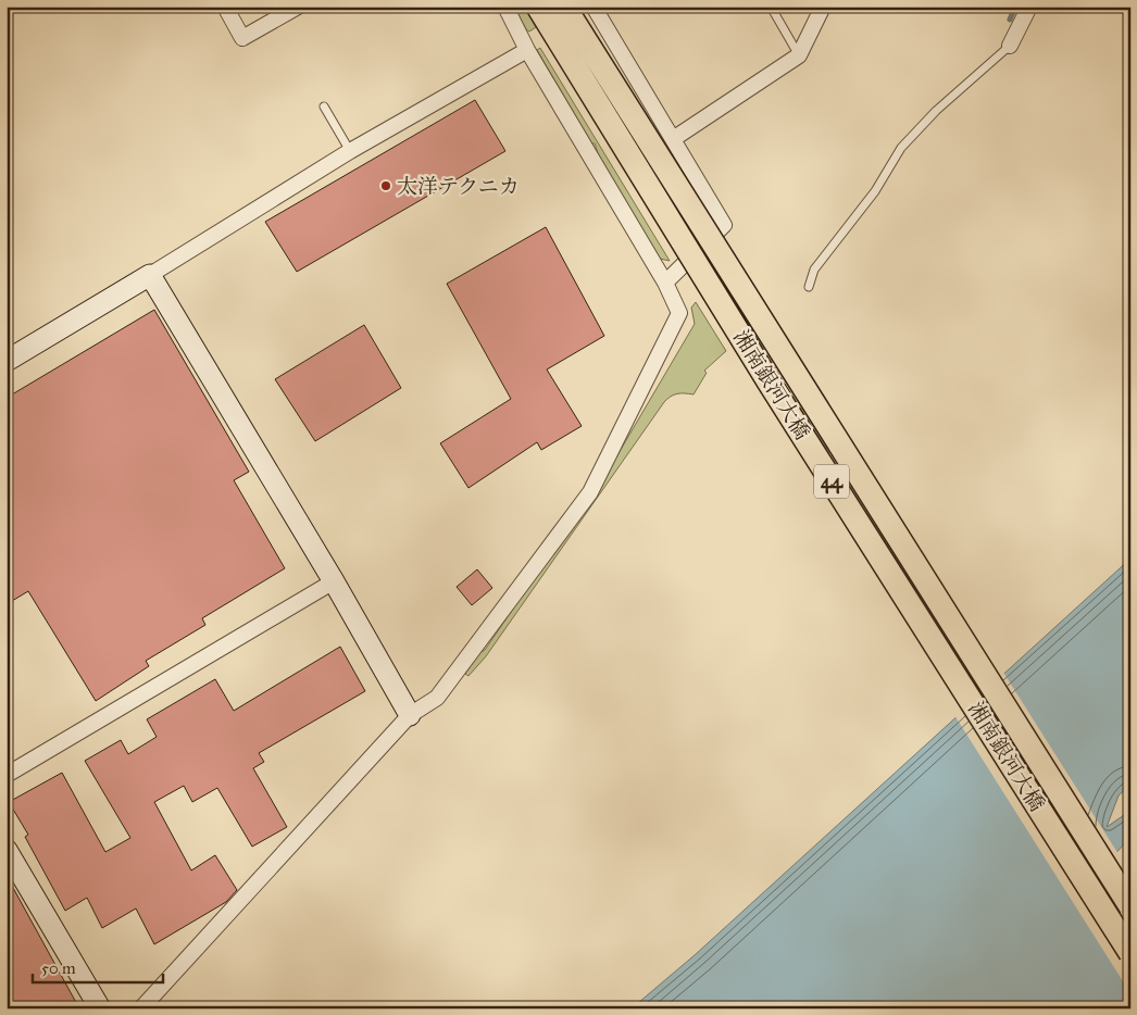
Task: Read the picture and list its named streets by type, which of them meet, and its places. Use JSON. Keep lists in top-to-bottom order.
{
  "streets": {
    "main road": ["湘南銀河大橋", "44"]
  },
  "places": ["太洋テクニカ"],
  "scale_bar": "50 m"
}
